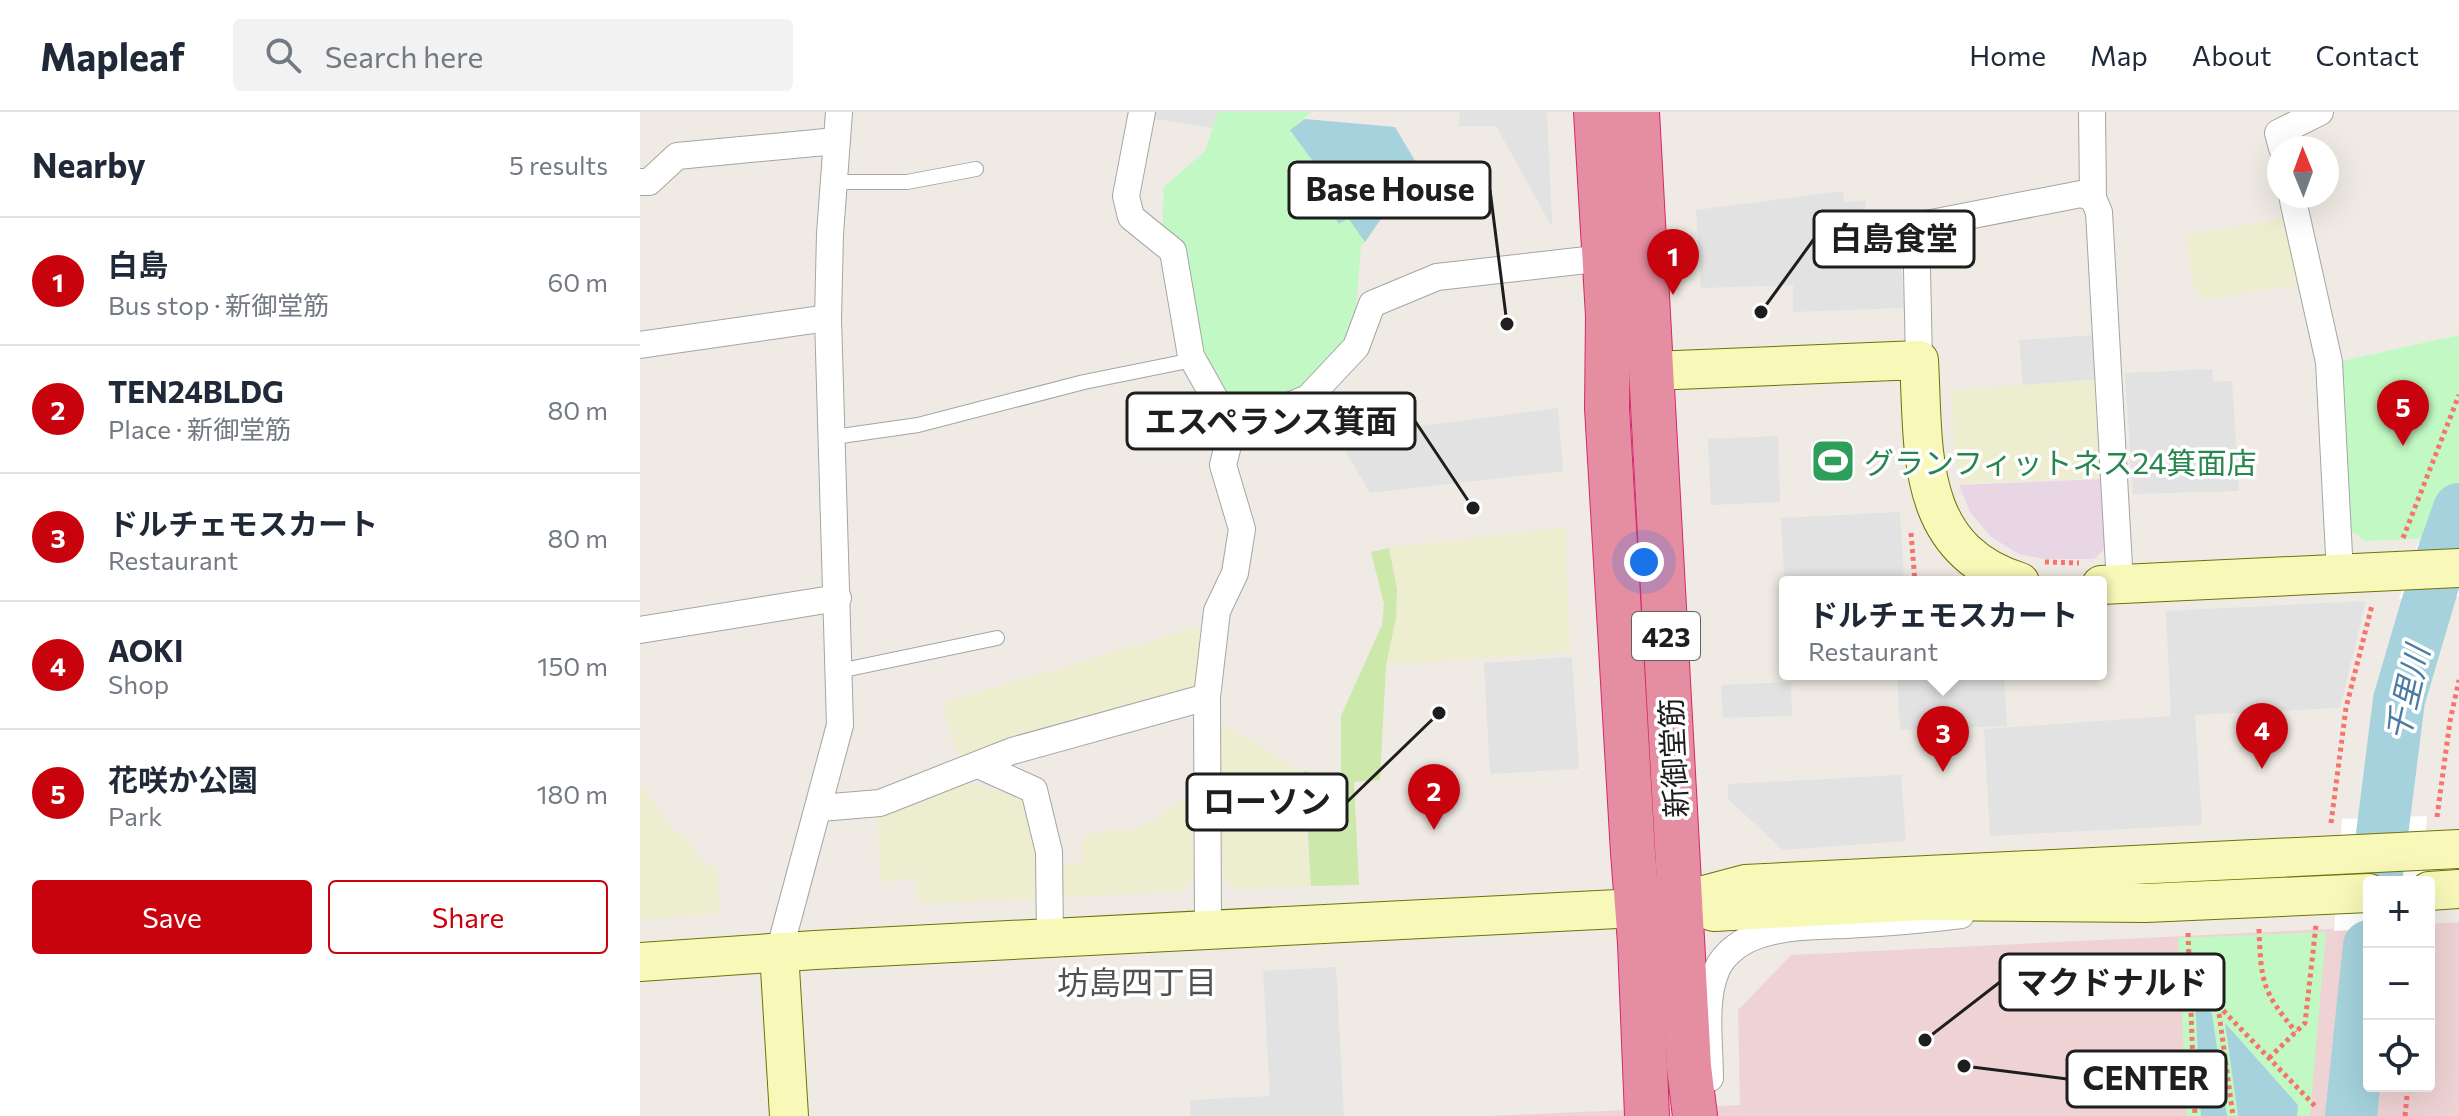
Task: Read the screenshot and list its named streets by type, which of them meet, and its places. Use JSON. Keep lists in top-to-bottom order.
{
  "streets": {
    "highway": ["423", "新御堂筋"]
  },
  "districts": ["坊島四丁目"],
  "water": ["千里川"],
  "places": {
    "other": [
      "白島食堂",
      "Base House",
      "エスペランス箕面",
      "ローソン",
      "マクドナルド",
      "CENTER"
    ],
    "sports": ["グランフィットネス24箕面店"]
  },
  "north": "top",
  "page": {
    "header": "Mapleaf",
    "search": "Search here",
    "nav": [
      "Home",
      "Map",
      "About",
      "Contact"
    ],
    "heading": ["Nearby", "5 results"],
    "list": [
      {
        "mark": "1",
        "name": "白島",
        "note": "Bus stop · 新御堂筋",
        "value": "60 m"
      },
      {
        "mark": "2",
        "name": "TEN24BLDG",
        "note": "Place · 新御堂筋",
        "value": "80 m"
      },
      {
        "mark": "3",
        "name": "ドルチェモスカート",
        "note": "Restaurant",
        "value": "80 m"
      },
      {
        "mark": "4",
        "name": "AOKI",
        "note": "Shop",
        "value": "150 m"
      },
      {
        "mark": "5",
        "name": "花咲か公園",
        "note": "Park",
        "value": "180 m"
      }
    ],
    "pins": [
      "1",
      "5",
      "4",
      "3",
      "2"
    ],
    "popup": ["ドルチェモスカート", "Restaurant"],
    "buttons": ["Save", "Share"],
    "map_buttons": ["+", "−"]
  }
}
